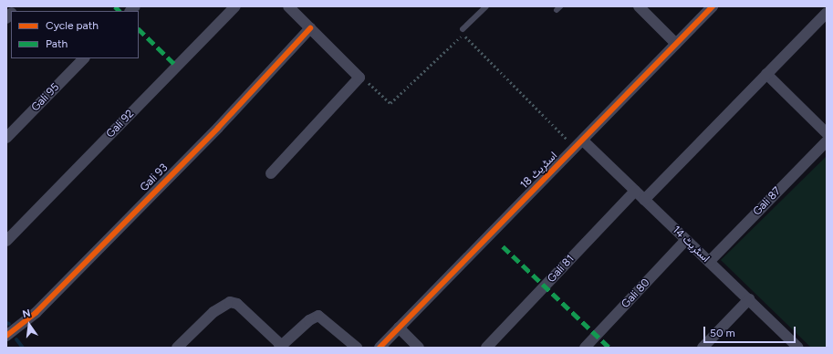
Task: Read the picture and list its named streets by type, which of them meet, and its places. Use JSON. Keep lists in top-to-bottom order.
{
  "streets": {
    "street": [
      "Gali 95",
      "Gali 92",
      "اسٹریٹ 18",
      "Gali 93",
      "Gali 87",
      "اسٹریٹ 14",
      "Gali 81",
      "Gali 80"
    ]
  },
  "crossings": [
    ["اسٹریٹ 18", "اسٹریٹ 14"],
    ["Gali 87", "اسٹریٹ 14"],
    ["اسٹریٹ 14", "Gali 81"],
    ["اسٹریٹ 14", "Gali 80"]
  ],
  "legend": ["Cycle path", "Path"],
  "scale_bar": "50 m",
  "north": "top"
}
